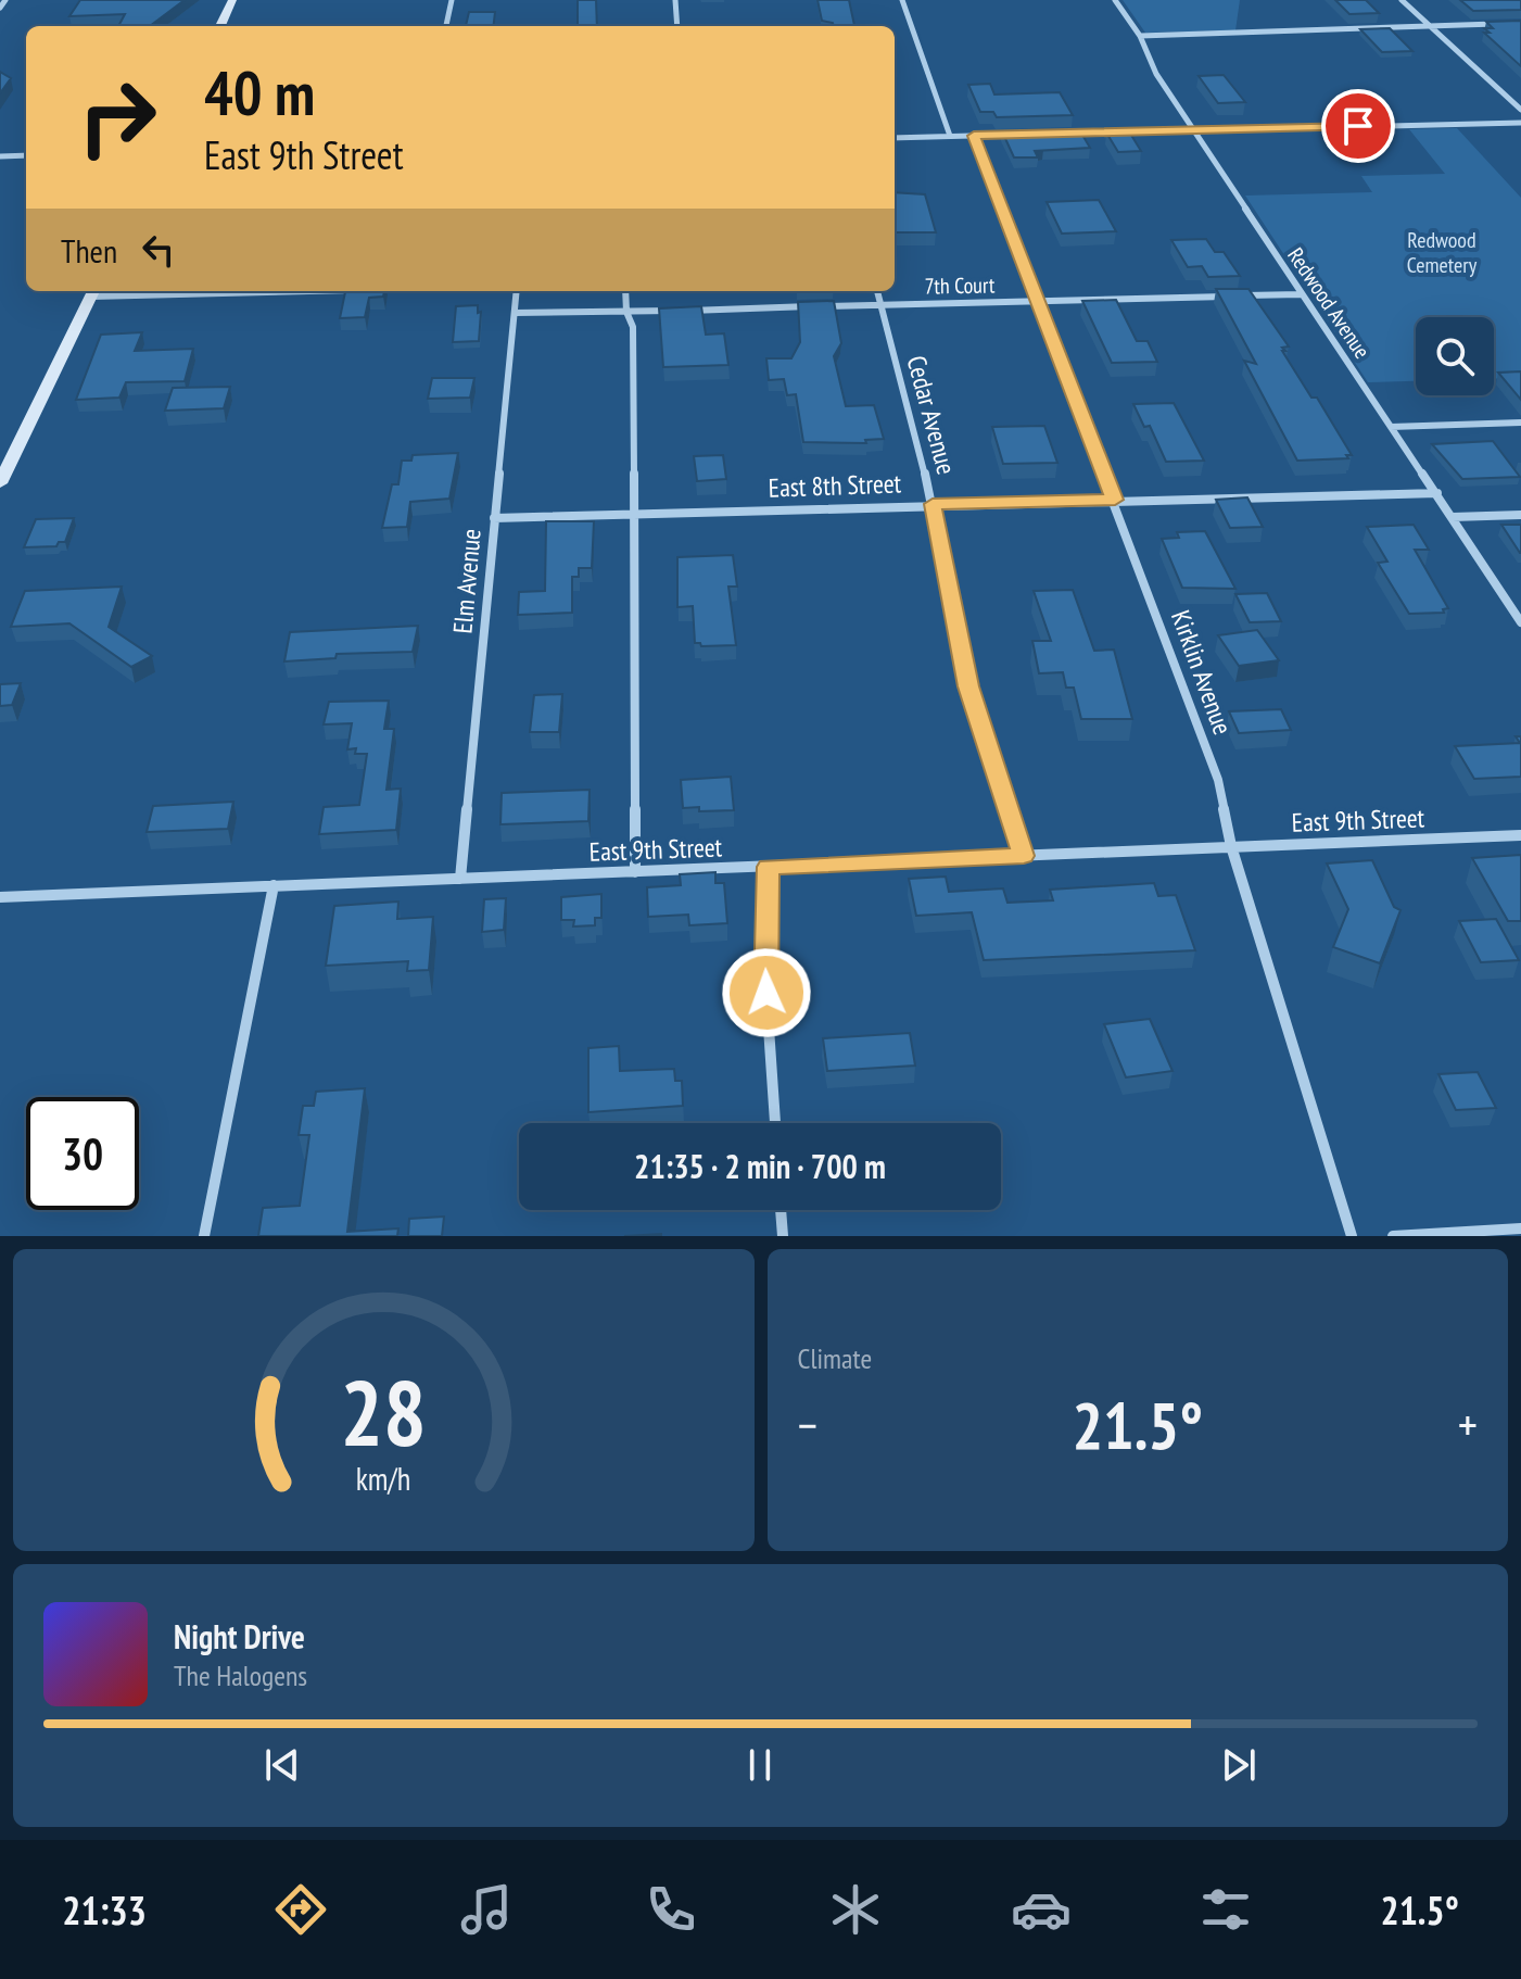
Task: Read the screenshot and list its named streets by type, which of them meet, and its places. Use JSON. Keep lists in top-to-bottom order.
{
  "streets": {
    "street": [
      "7th Court",
      "Redwood Avenue",
      "Cedar Avenue",
      "East 8th Street",
      "Elm Avenue",
      "Kirklin Avenue",
      "East 9th Street"
    ]
  },
  "crossings": [
    ["7th Court", "Redwood Avenue"],
    ["7th Court", "Cedar Avenue"],
    ["7th Court", "Elm Avenue"],
    ["7th Court", "Kirklin Avenue"],
    ["Redwood Avenue", "East 8th Street"],
    ["Cedar Avenue", "East 8th Street"],
    ["Cedar Avenue", "East 9th Street"],
    ["East 8th Street", "Elm Avenue"],
    ["East 8th Street", "Kirklin Avenue"],
    ["Elm Avenue", "East 9th Street"],
    ["Kirklin Avenue", "East 9th Street"]
  ],
  "parks": ["Redwood Cemetery"],
  "page": {
    "turn": ["40 m", "East 9th Street"],
    "then": "Then",
    "limit": "30",
    "trip": "21:35 · 2 min · 700 m",
    "tile": "Climate",
    "heat": ["−", "21.5°", "+"],
    "song": ["Night Drive", "The Halogens"],
    "tabs": ["21:33", "21.5°"],
    "gauge": ["28", "km/h"]
  }
}
